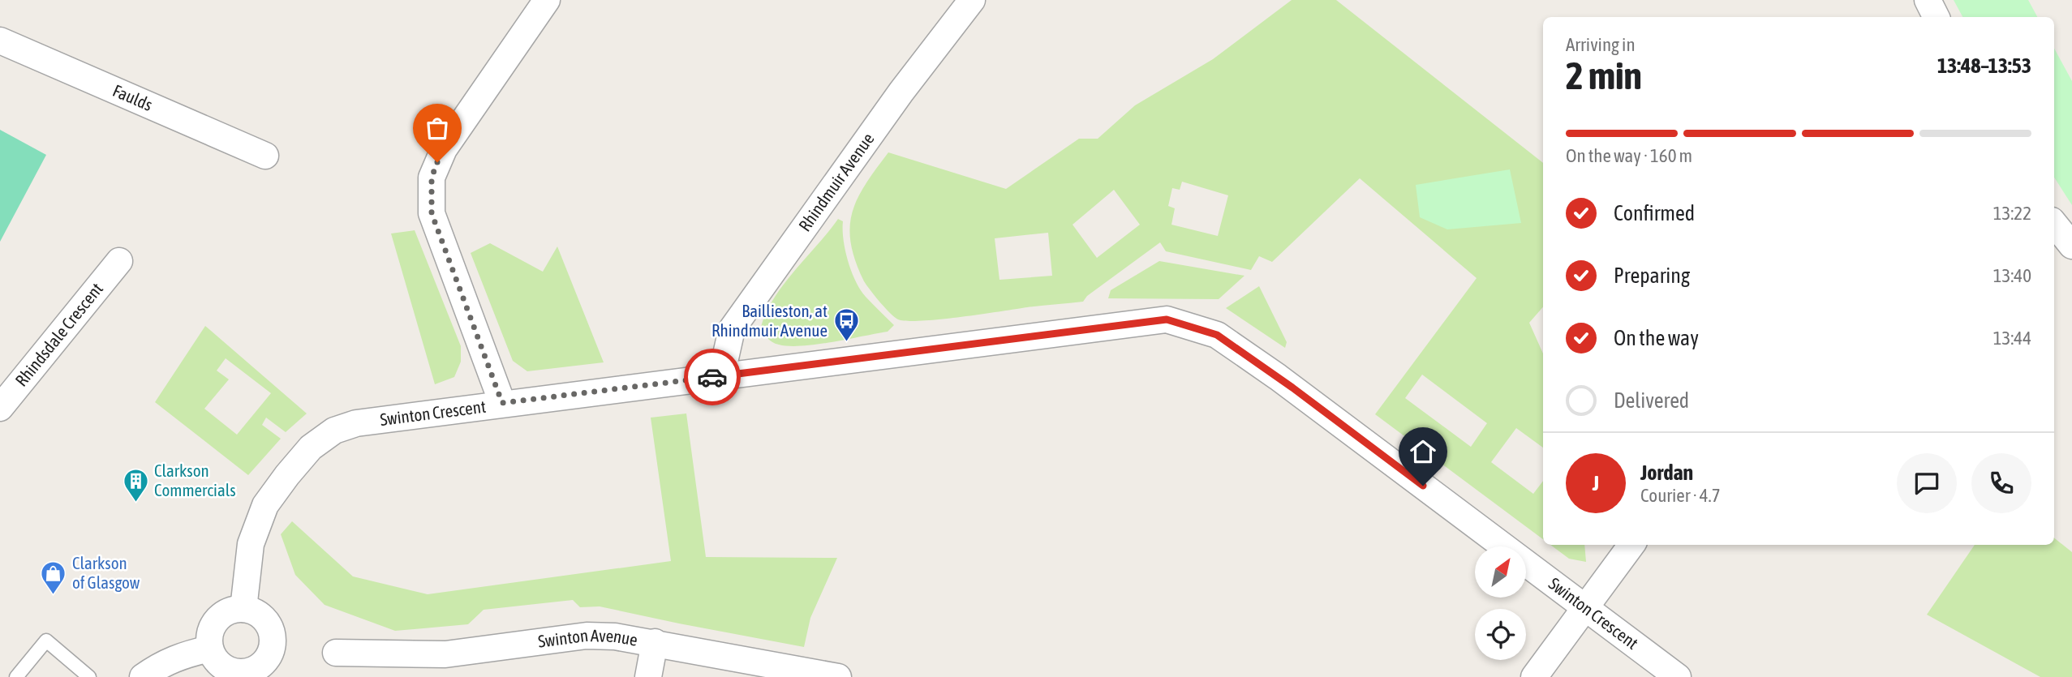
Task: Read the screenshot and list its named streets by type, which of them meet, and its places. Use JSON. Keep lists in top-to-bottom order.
{
  "streets": {
    "street": [
      "Faulds",
      "Rhindmuir Avenue",
      "Rhindsdale Crescent",
      "Swinton Crescent",
      "Swinton Avenue"
    ]
  },
  "crossings": [
    ["Rhindmuir Avenue", "Swinton Crescent"]
  ],
  "places": {
    "bus stop": ["Baillieston, at Rhindmuir Avenue"],
    "building": ["Clarkson Commercials"],
    "shop": ["Clarkson of Glasgow"]
  },
  "north": "top right",
  "page": {
    "heading": ["2 min", "Arriving in", "13:48–13:53"],
    "panel": ["Jordan", "Courier · 4.7"],
    "bar": "On the way · 160 m",
    "list": [
      ["Confirmed", "13:22"],
      ["Preparing", "13:40"],
      ["On the way", "13:44"],
      "Delivered"
    ],
    "round": "J"
  }
}
